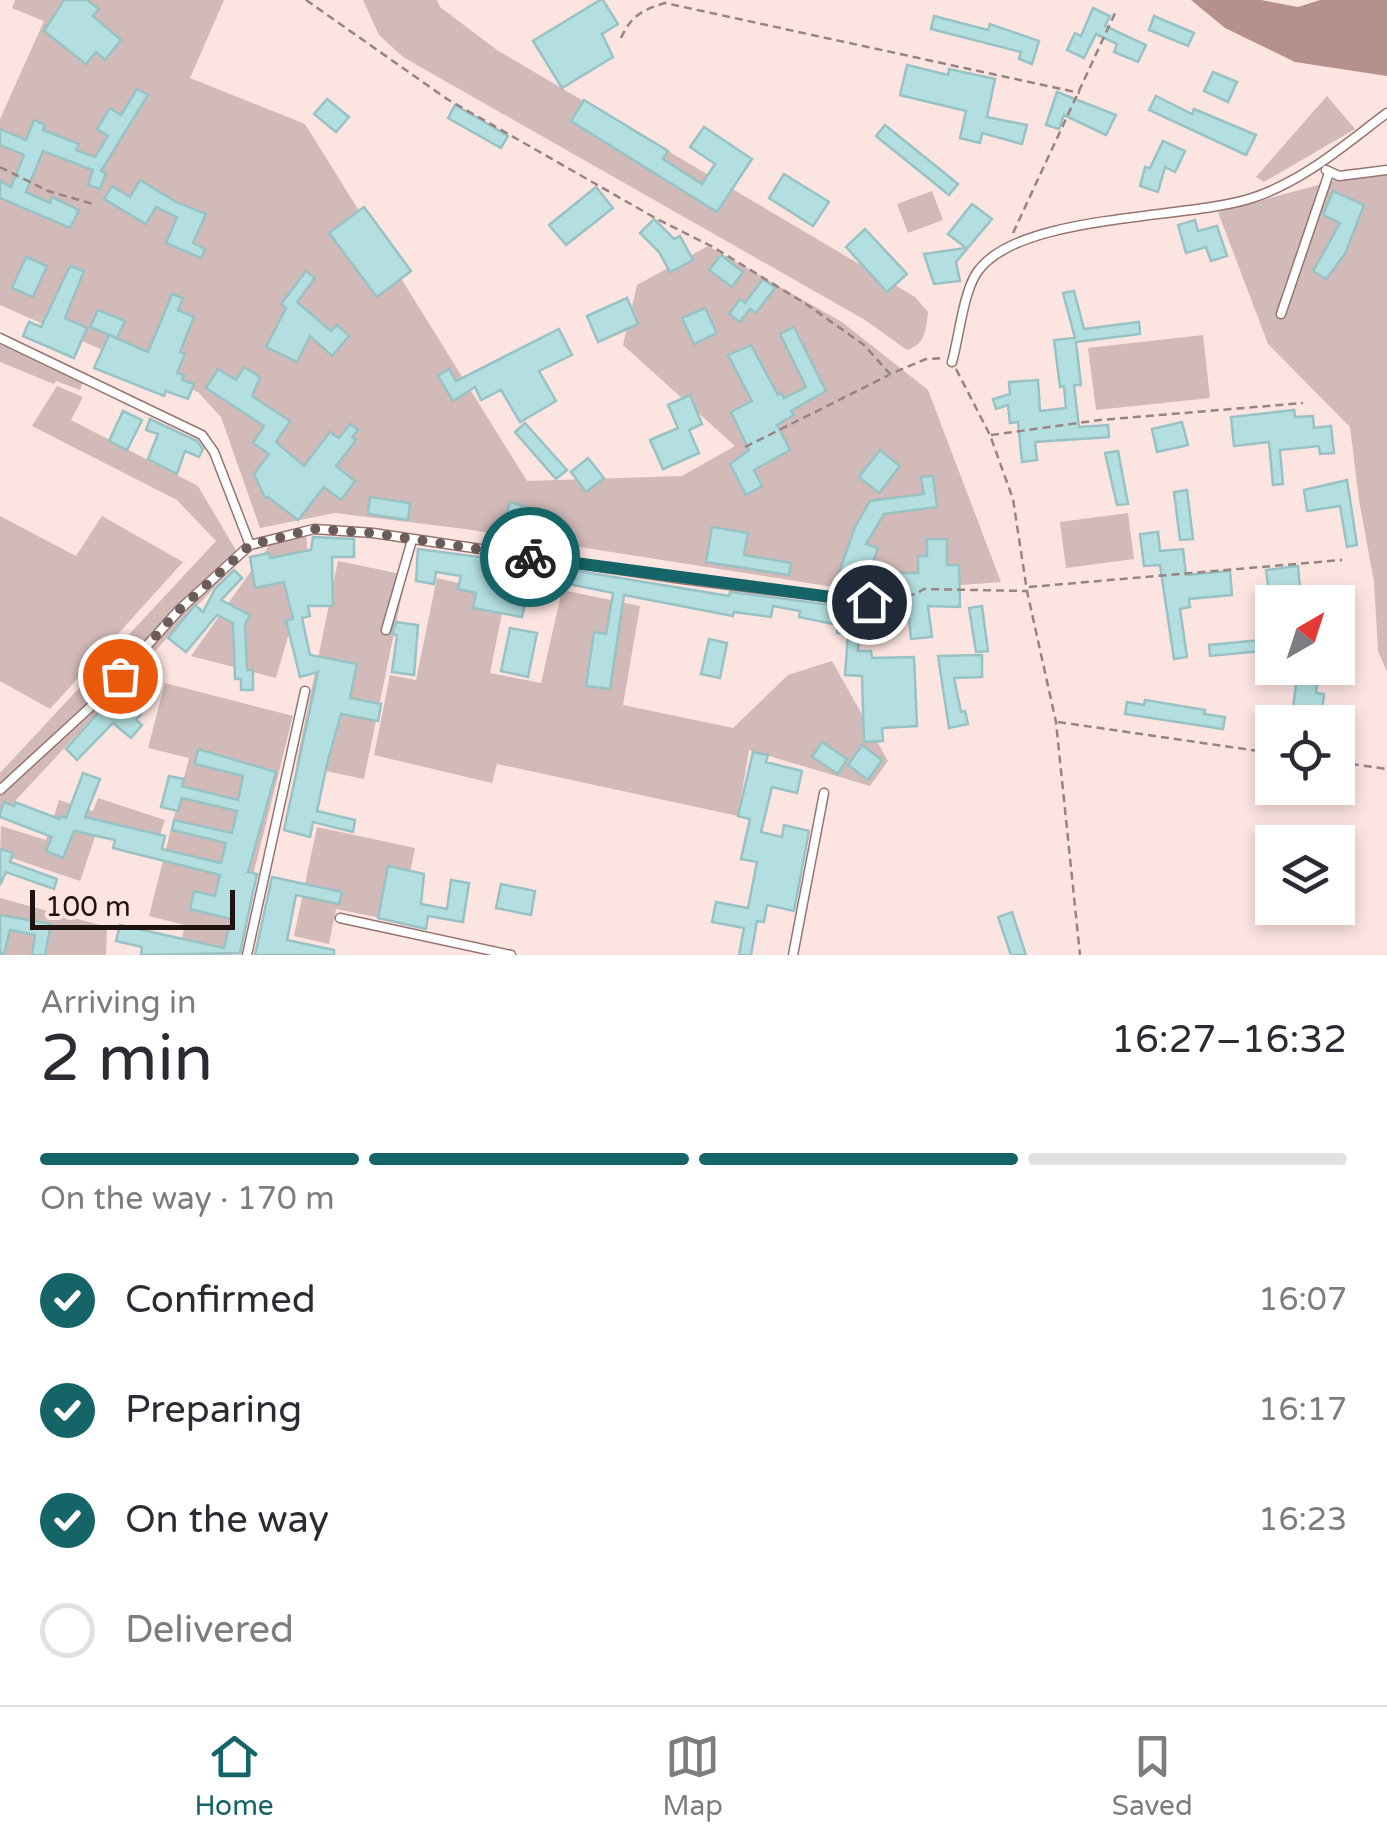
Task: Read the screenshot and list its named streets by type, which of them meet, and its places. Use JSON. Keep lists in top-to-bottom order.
{
  "scale_bar": "100 m",
  "north": "top right",
  "page": {
    "scale": "100 m",
    "heading": ["2 min", "Arriving in", "16:27–16:32"],
    "bar": "On the way · 170 m",
    "list": [
      ["Confirmed", "16:07"],
      ["Preparing", "16:17"],
      ["On the way", "16:23"],
      "Delivered"
    ],
    "tabs": ["Home", "Map", "Saved"]
  }
}
